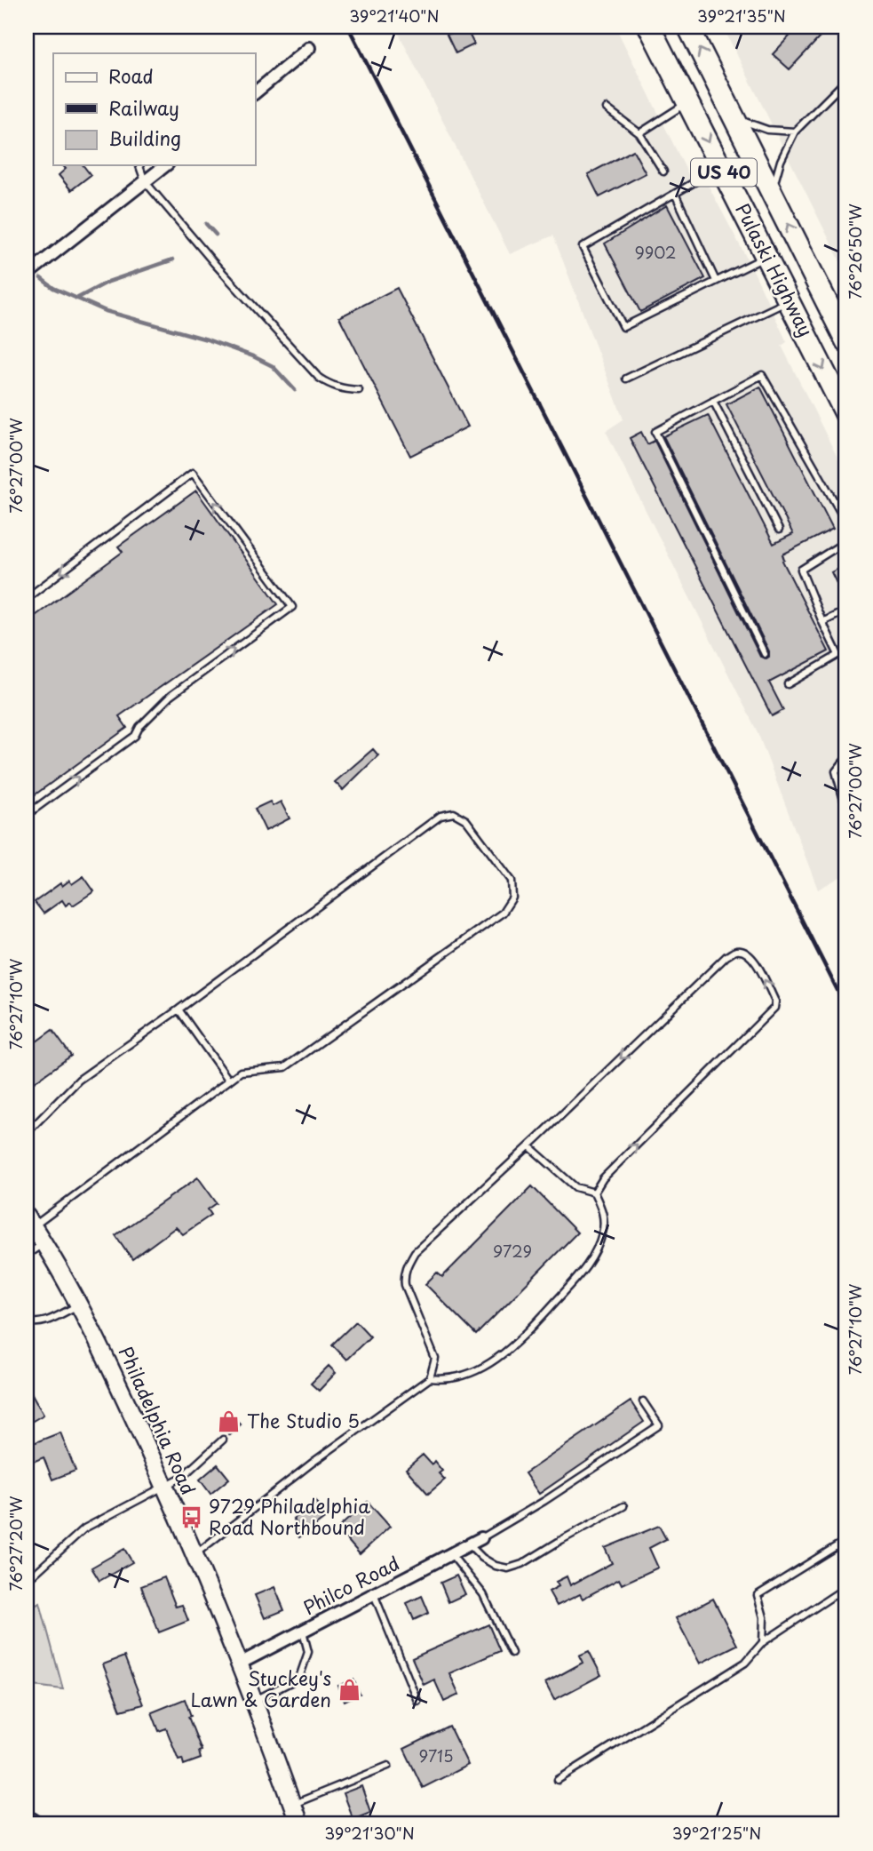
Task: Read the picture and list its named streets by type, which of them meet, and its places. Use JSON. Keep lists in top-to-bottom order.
{
  "streets": {
    "highway": ["US 40", "Pulaski Highway"],
    "main road": ["Philadelphia Road"],
    "street": ["Philco Road"]
  },
  "crossings": [
    ["Philadelphia Road", "Philco Road"]
  ],
  "places": {
    "shop": ["The Studio 5", "Stuckey's Lawn & Garden"],
    "bus stop": ["9729 Philadelphia Road Northbound"]
  },
  "house_numbers": ["9902", "9729", "9715"],
  "legend": ["Road", "Railway", "Building"],
  "coordinates": [
    "39°21'40\"N",
    "39°21'35\"N",
    "76°26'50\"W",
    "76°27'00\"W",
    "76°27'10\"W",
    "76°27'20\"W",
    "39°21'30\"N",
    "39°21'25\"N"
  ]
}
